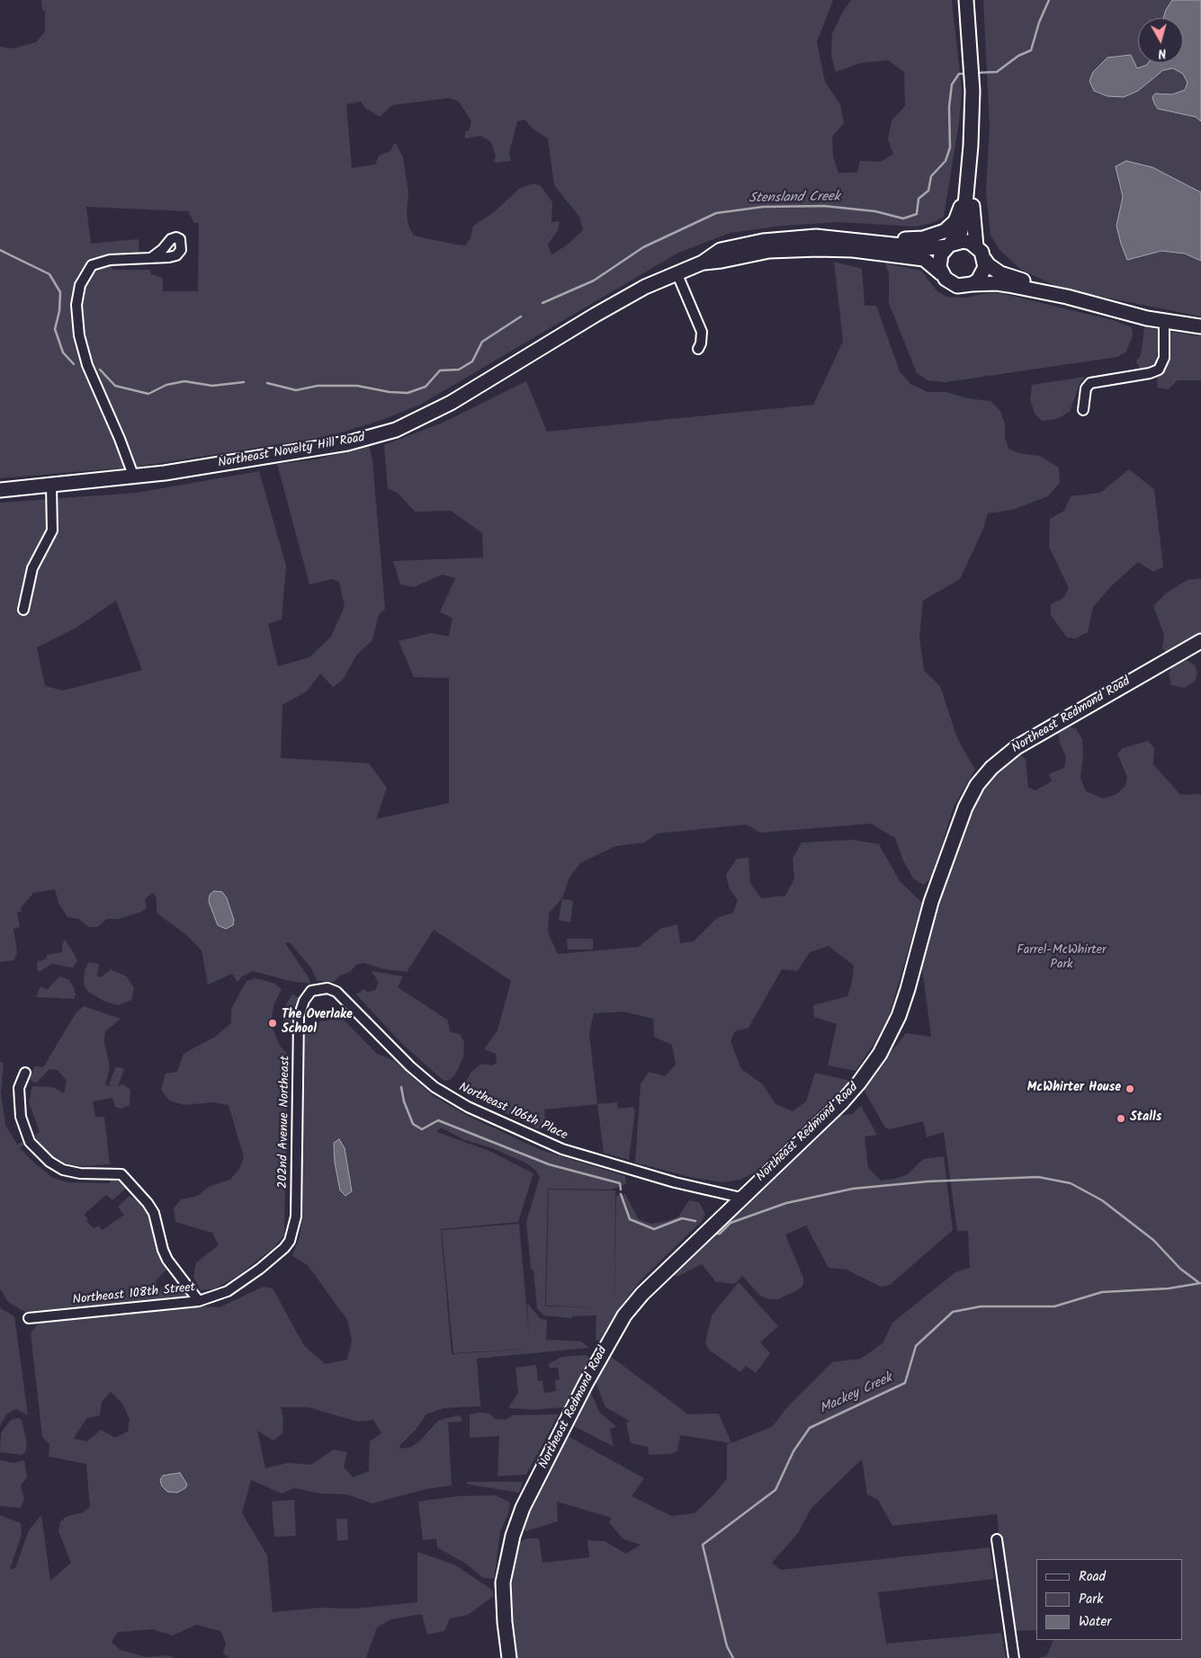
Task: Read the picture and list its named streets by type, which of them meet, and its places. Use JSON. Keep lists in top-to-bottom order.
{
  "streets": {
    "street": [
      "Northeast Novelty Hill Road",
      "Northeast Redmond Road",
      "Northeast 106th Place",
      "202nd Avenue Northeast",
      "Northeast 108th Street"
    ]
  },
  "crossings": [
    ["Northeast Redmond Road", "Northeast 106th Place"],
    ["Northeast 106th Place", "202nd Avenue Northeast"],
    ["202nd Avenue Northeast", "Northeast 108th Street"]
  ],
  "water": ["Stensland Creek", "Mackey Creek"],
  "parks": ["Farrel-McWhirter Park"],
  "places": ["The Overlake School", "McWhirter House", "Stalls"],
  "legend": ["Road", "Park", "Water"],
  "north": "bottom"
}
